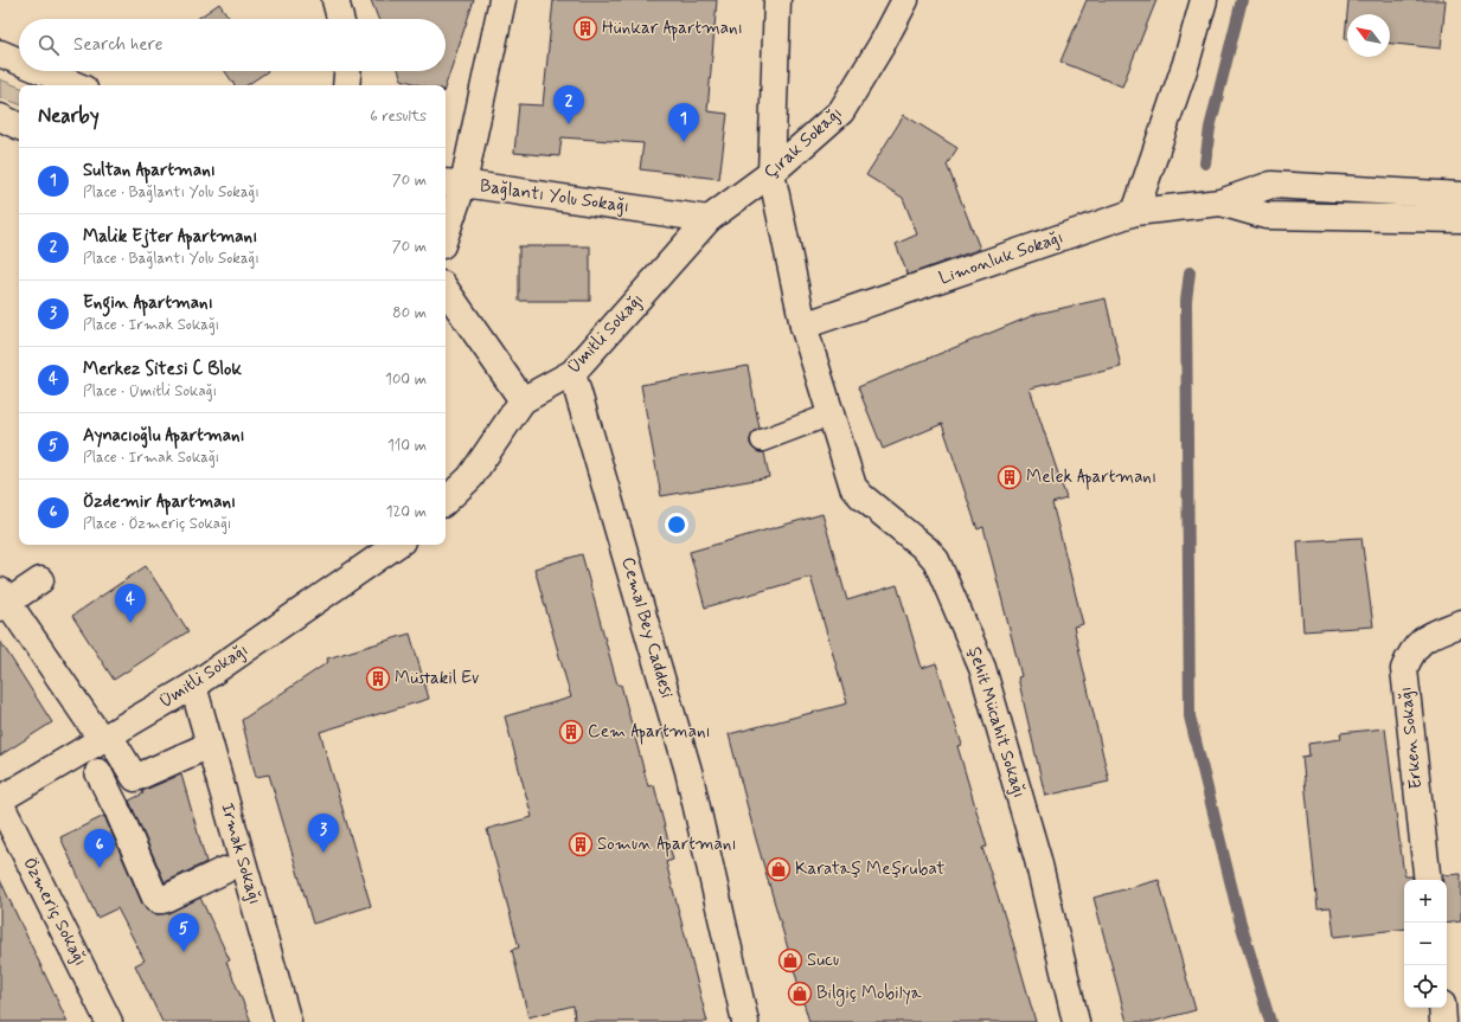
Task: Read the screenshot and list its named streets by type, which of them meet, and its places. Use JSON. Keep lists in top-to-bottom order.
{
  "streets": {
    "street": [
      "Çırak Sokağı",
      "Bağlantı Yolu Sokağı",
      "Limonluk Sokağı",
      "Ümitli Sokağı",
      "Cemal Bey Caddesi",
      "Şehit Mücahit Sokağı",
      "Erken Sokağı",
      "Irmak Sokağı",
      "Özmeriç Sokağı"
    ]
  },
  "crossings": [
    ["Çırak Sokağı", "Bağlantı Yolu Sokağı"],
    ["Çırak Sokağı", "Ümitli Sokağı"],
    ["Bağlantı Yolu Sokağı", "Ümitli Sokağı"],
    ["Limonluk Sokağı", "Şehit Mücahit Sokağı"],
    ["Ümitli Sokağı", "Cemal Bey Caddesi"],
    ["Ümitli Sokağı", "Irmak Sokağı"],
    ["Ümitli Sokağı", "Özmeriç Sokağı"]
  ],
  "places": {
    "building": [
      "Hünkar Apartmanı",
      "Melek Apartmanı",
      "Müstakil Ev",
      "Cem Apartmanı",
      "Somun Apartmanı"
    ],
    "shop": ["Karataş Meşrubat", "Sucu", "Bilgiç Mobilya"]
  },
  "north": "top left",
  "page": {
    "search": "Search here",
    "pins": [
      "2",
      "1",
      "4",
      "3",
      "6",
      "5"
    ],
    "heading": ["Nearby", "6 results"],
    "list": [
      {
        "mark": "1",
        "name": "Sultan Apartmanı",
        "note": "Place · Bağlantı Yolu Sokağı",
        "value": "70 m"
      },
      {
        "mark": "2",
        "name": "Malik Ejter Apartmanı",
        "note": "Place · Bağlantı Yolu Sokağı",
        "value": "70 m"
      },
      {
        "mark": "3",
        "name": "Engin Apartmanı",
        "note": "Place · Irmak Sokağı",
        "value": "80 m"
      },
      {
        "mark": "4",
        "name": "Merkez Sitesi C Blok",
        "note": "Place · Ümitli Sokağı",
        "value": "100 m"
      },
      {
        "mark": "5",
        "name": "Aynacıoğlu Apartmanı",
        "note": "Place · Irmak Sokağı",
        "value": "110 m"
      },
      {
        "mark": "6",
        "name": "Özdemir Apartmanı",
        "note": "Place · Özmeriç Sokağı",
        "value": "120 m"
      }
    ],
    "map_buttons": ["+", "−"]
  }
}
